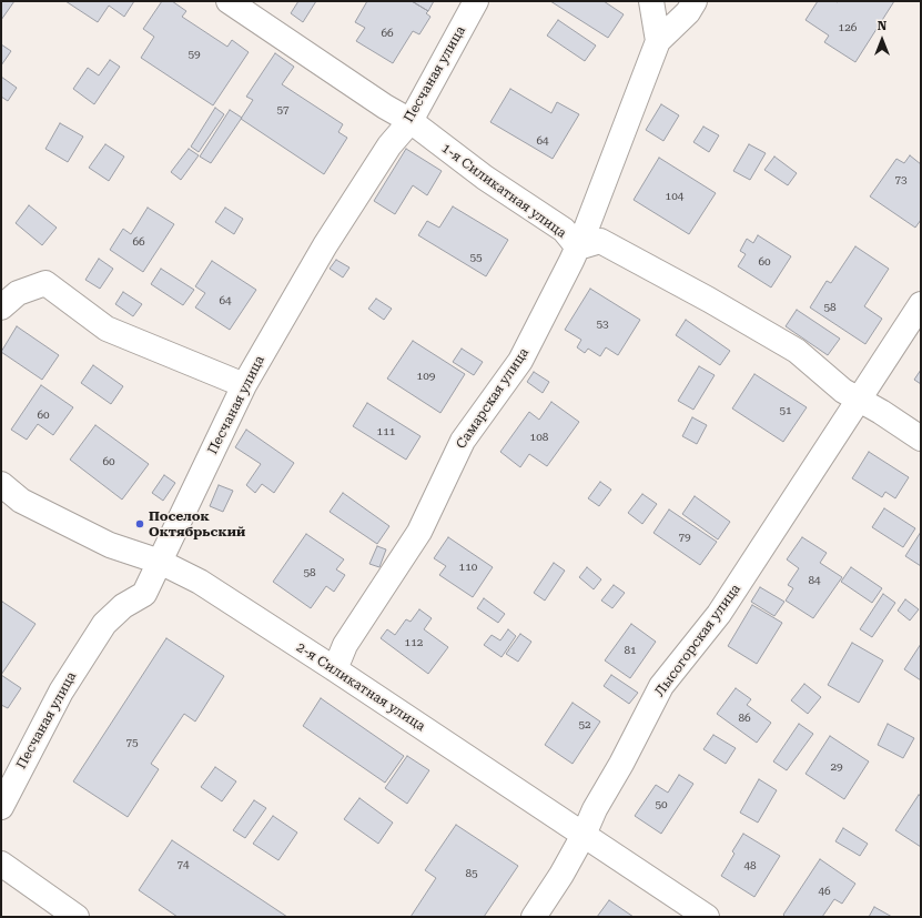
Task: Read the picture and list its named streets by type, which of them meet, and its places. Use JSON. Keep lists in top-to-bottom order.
{
  "streets": {
    "street": [
      "Песчаная улица",
      "1-я Силикатная улица",
      "Самарская улица",
      "Лысогорская улица",
      "2-я Силикатная улица"
    ]
  },
  "crossings": [
    ["Песчаная улица", "1-я Силикатная улица"],
    ["Песчаная улица", "2-я Силикатная улица"],
    ["1-я Силикатная улица", "Самарская улица"],
    ["1-я Силикатная улица", "Лысогорская улица"],
    ["Самарская улица", "2-я Силикатная улица"],
    ["Лысогорская улица", "2-я Силикатная улица"]
  ],
  "places": ["Поселок Октябрьский"],
  "house_numbers": [
    "126",
    "66",
    "59",
    "57",
    "64",
    "73",
    "104",
    "66",
    "55",
    "60",
    "64",
    "58",
    "53",
    "109",
    "51",
    "60",
    "111",
    "108",
    "60",
    "79",
    "110",
    "58",
    "84",
    "112",
    "81",
    "86",
    "52",
    "75",
    "29",
    "50",
    "74",
    "48",
    "85",
    "46"
  ],
  "north": "top"
}
